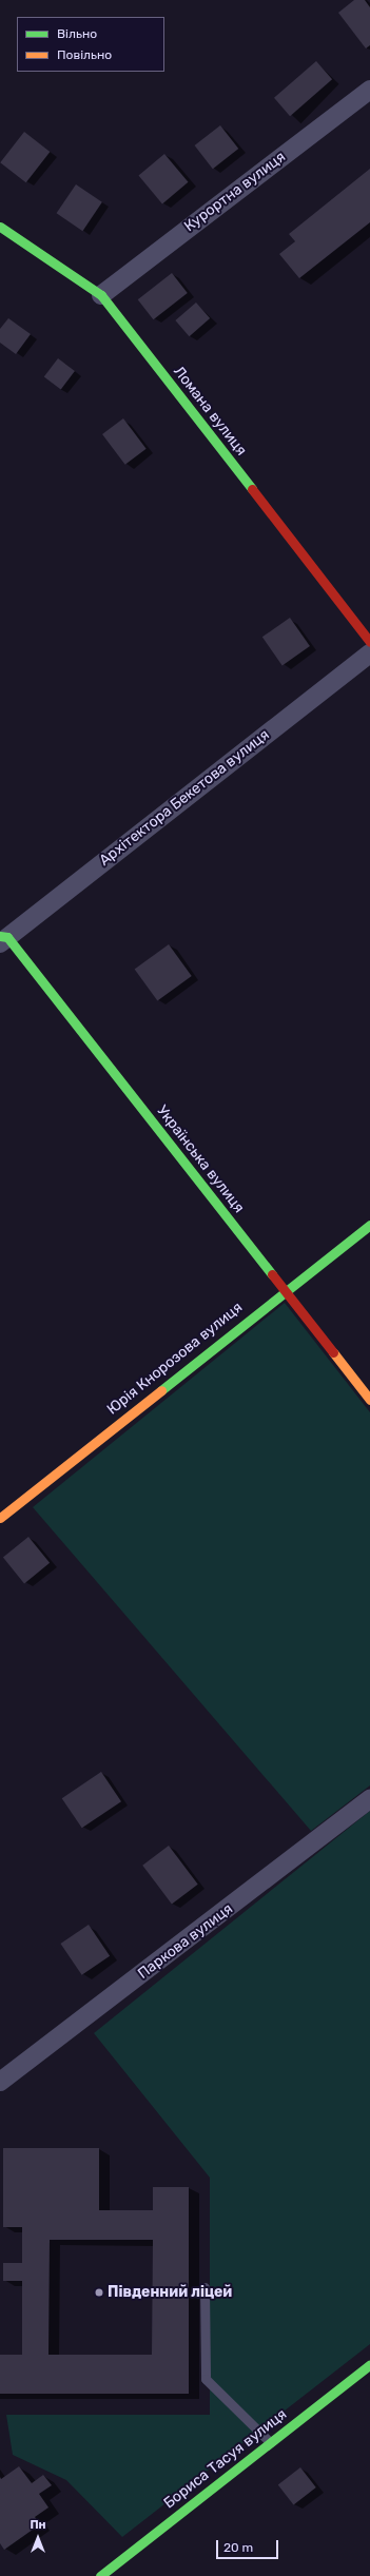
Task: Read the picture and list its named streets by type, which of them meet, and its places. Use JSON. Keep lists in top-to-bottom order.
{
  "streets": {
    "street": [
      "Курортна вулиця",
      "Ломана вулиця",
      "Архітектора Бекетова вулиця",
      "Українська вулиця",
      "Юрія Кнорозова вулиця",
      "Паркова вулиця",
      "Бориса Тасуя вулиця"
    ]
  },
  "crossings": [
    ["Курортна вулиця", "Ломана вулиця"],
    ["Архітектора Бекетова вулиця", "Українська вулиця"],
    ["Українська вулиця", "Юрія Кнорозова вулиця"]
  ],
  "places": ["Південний ліцей"],
  "legend": ["Вільно", "Повільно"],
  "scale_bar": "20 m",
  "north": "top"
}
